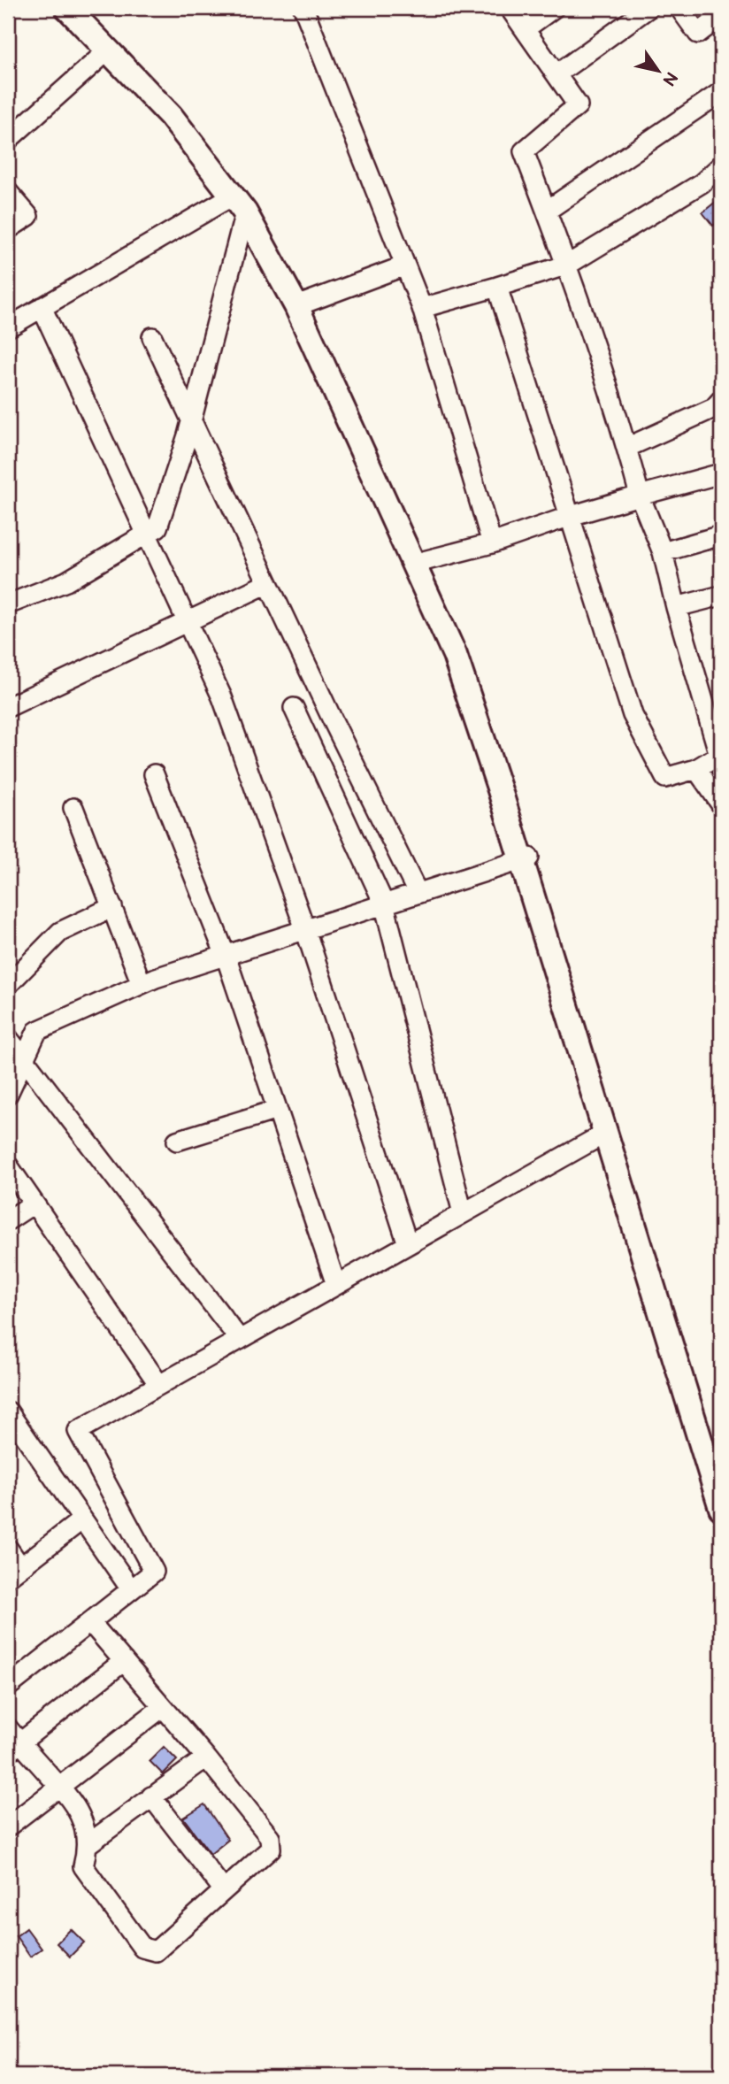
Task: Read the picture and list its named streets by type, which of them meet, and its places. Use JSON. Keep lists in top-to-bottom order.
{
  "north": "bottom right"
}
